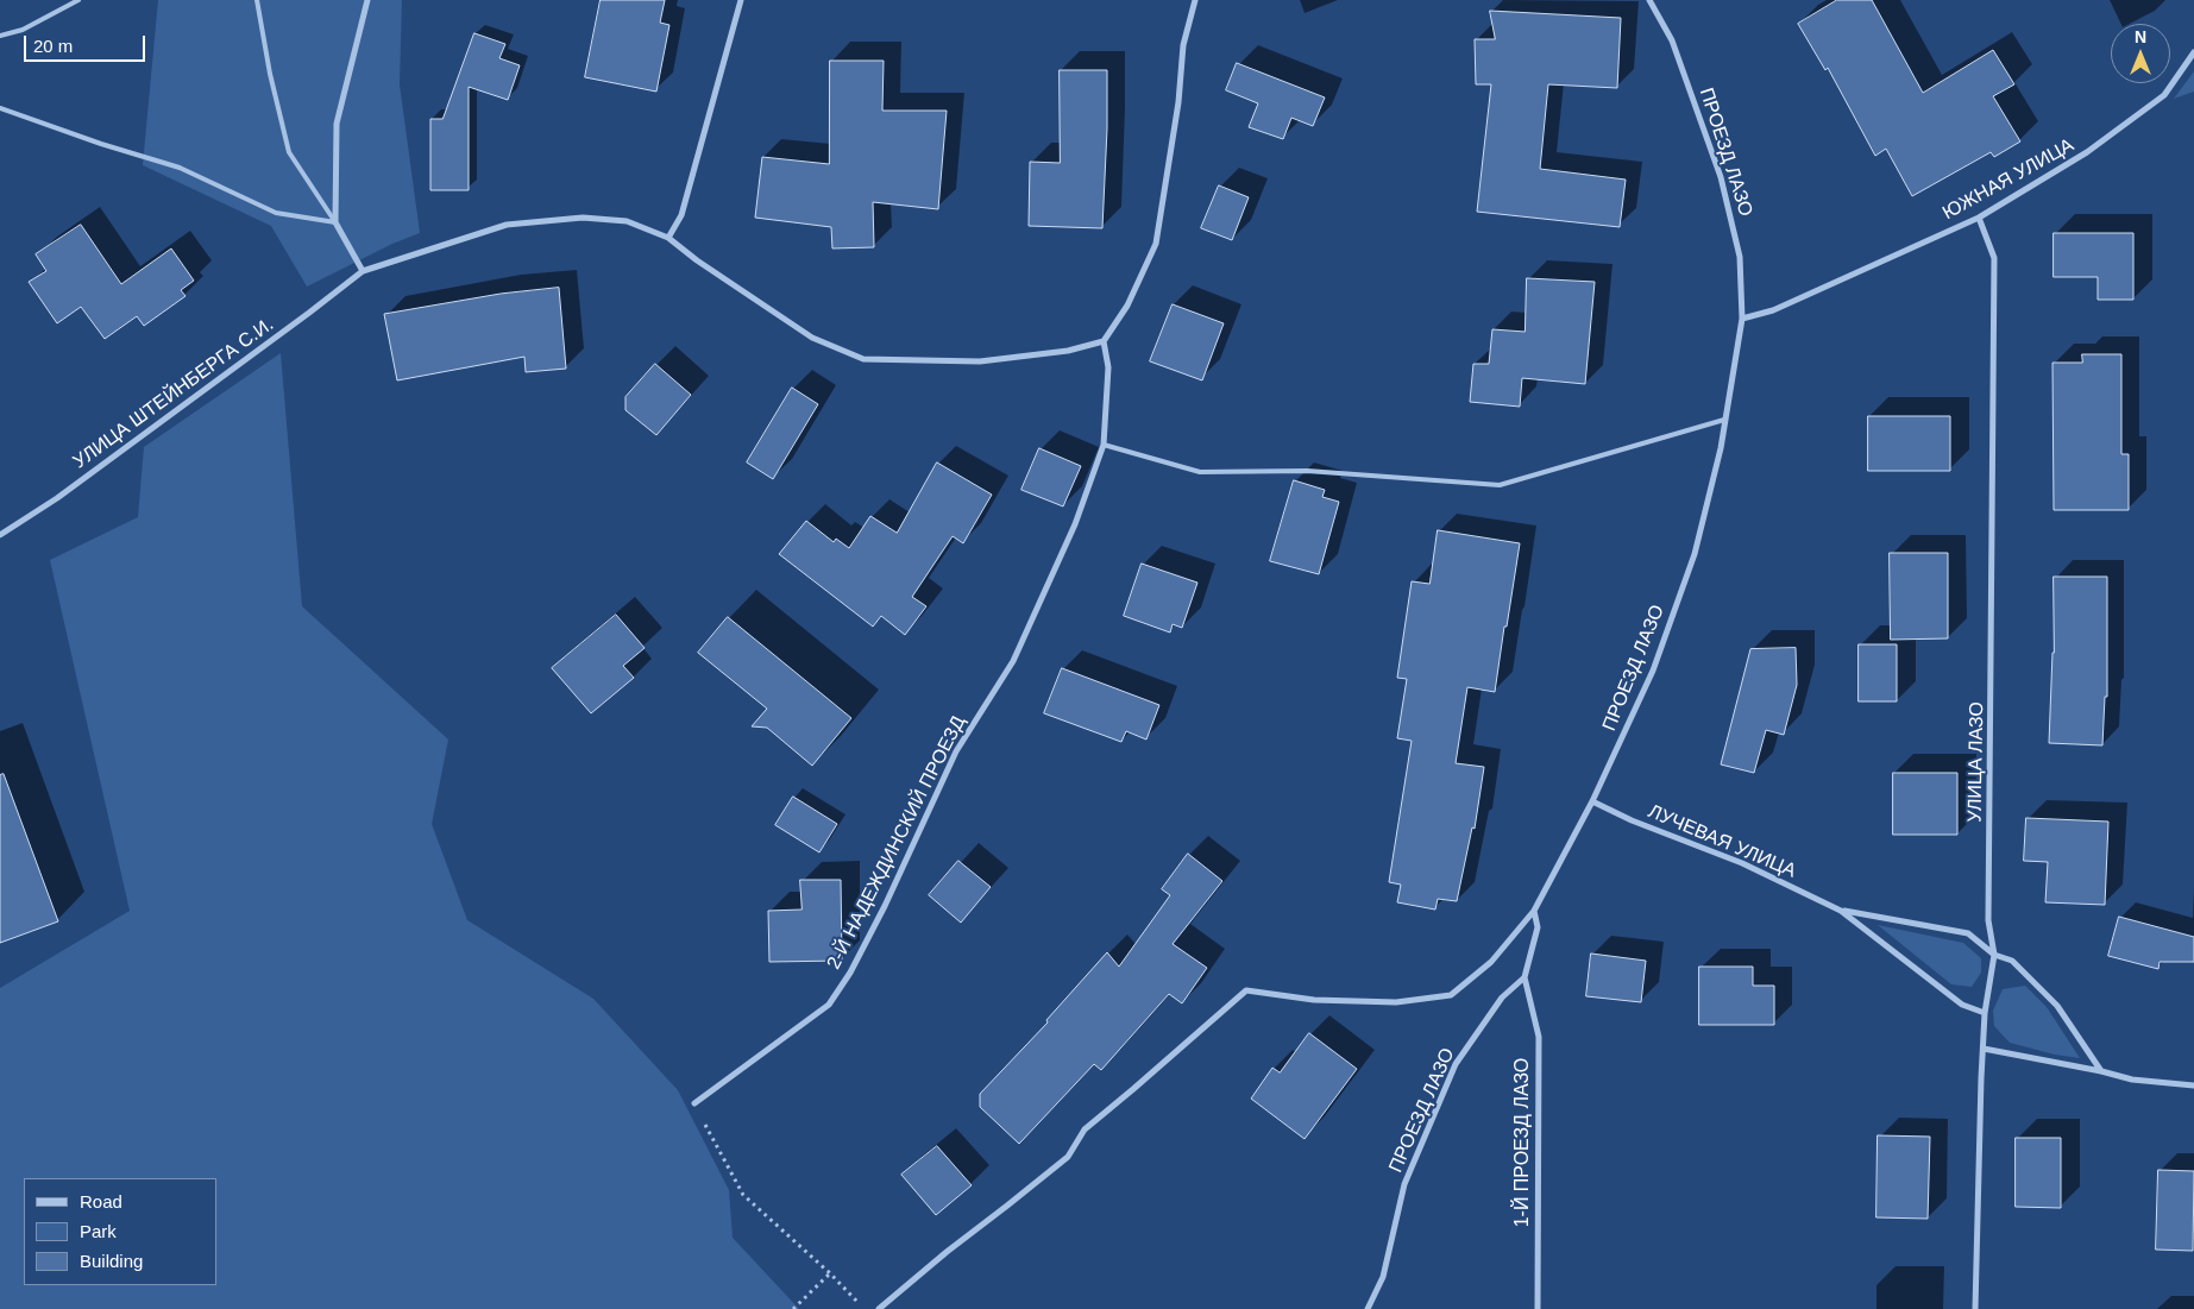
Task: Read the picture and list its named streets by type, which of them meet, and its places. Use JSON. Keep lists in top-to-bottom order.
{
  "streets": {
    "street": [
      "ПРОЕЗД ЛАЗО",
      "ЮЖНАЯ УЛИЦА",
      "УЛИЦА ШТЕЙНБЕРГА С.И.",
      "УЛИЦА ЛАЗО",
      "ЛУЧЕВАЯ УЛИЦА",
      "2-Й НАДЕЖДИНСКИЙ ПРОЕЗД",
      "1-Й ПРОЕЗД ЛАЗО"
    ]
  },
  "crossings": [
    ["ПРОЕЗД ЛАЗО", "ЮЖНАЯ УЛИЦА"],
    ["ПРОЕЗД ЛАЗО", "ЛУЧЕВАЯ УЛИЦА"],
    ["ПРОЕЗД ЛАЗО", "1-Й ПРОЕЗД ЛАЗО"],
    ["ЮЖНАЯ УЛИЦА", "УЛИЦА ЛАЗО"],
    ["УЛИЦА ЛАЗО", "ЛУЧЕВАЯ УЛИЦА"]
  ],
  "legend": ["Road", "Park", "Building"],
  "scale_bar": "20 m",
  "north": "top"
}
